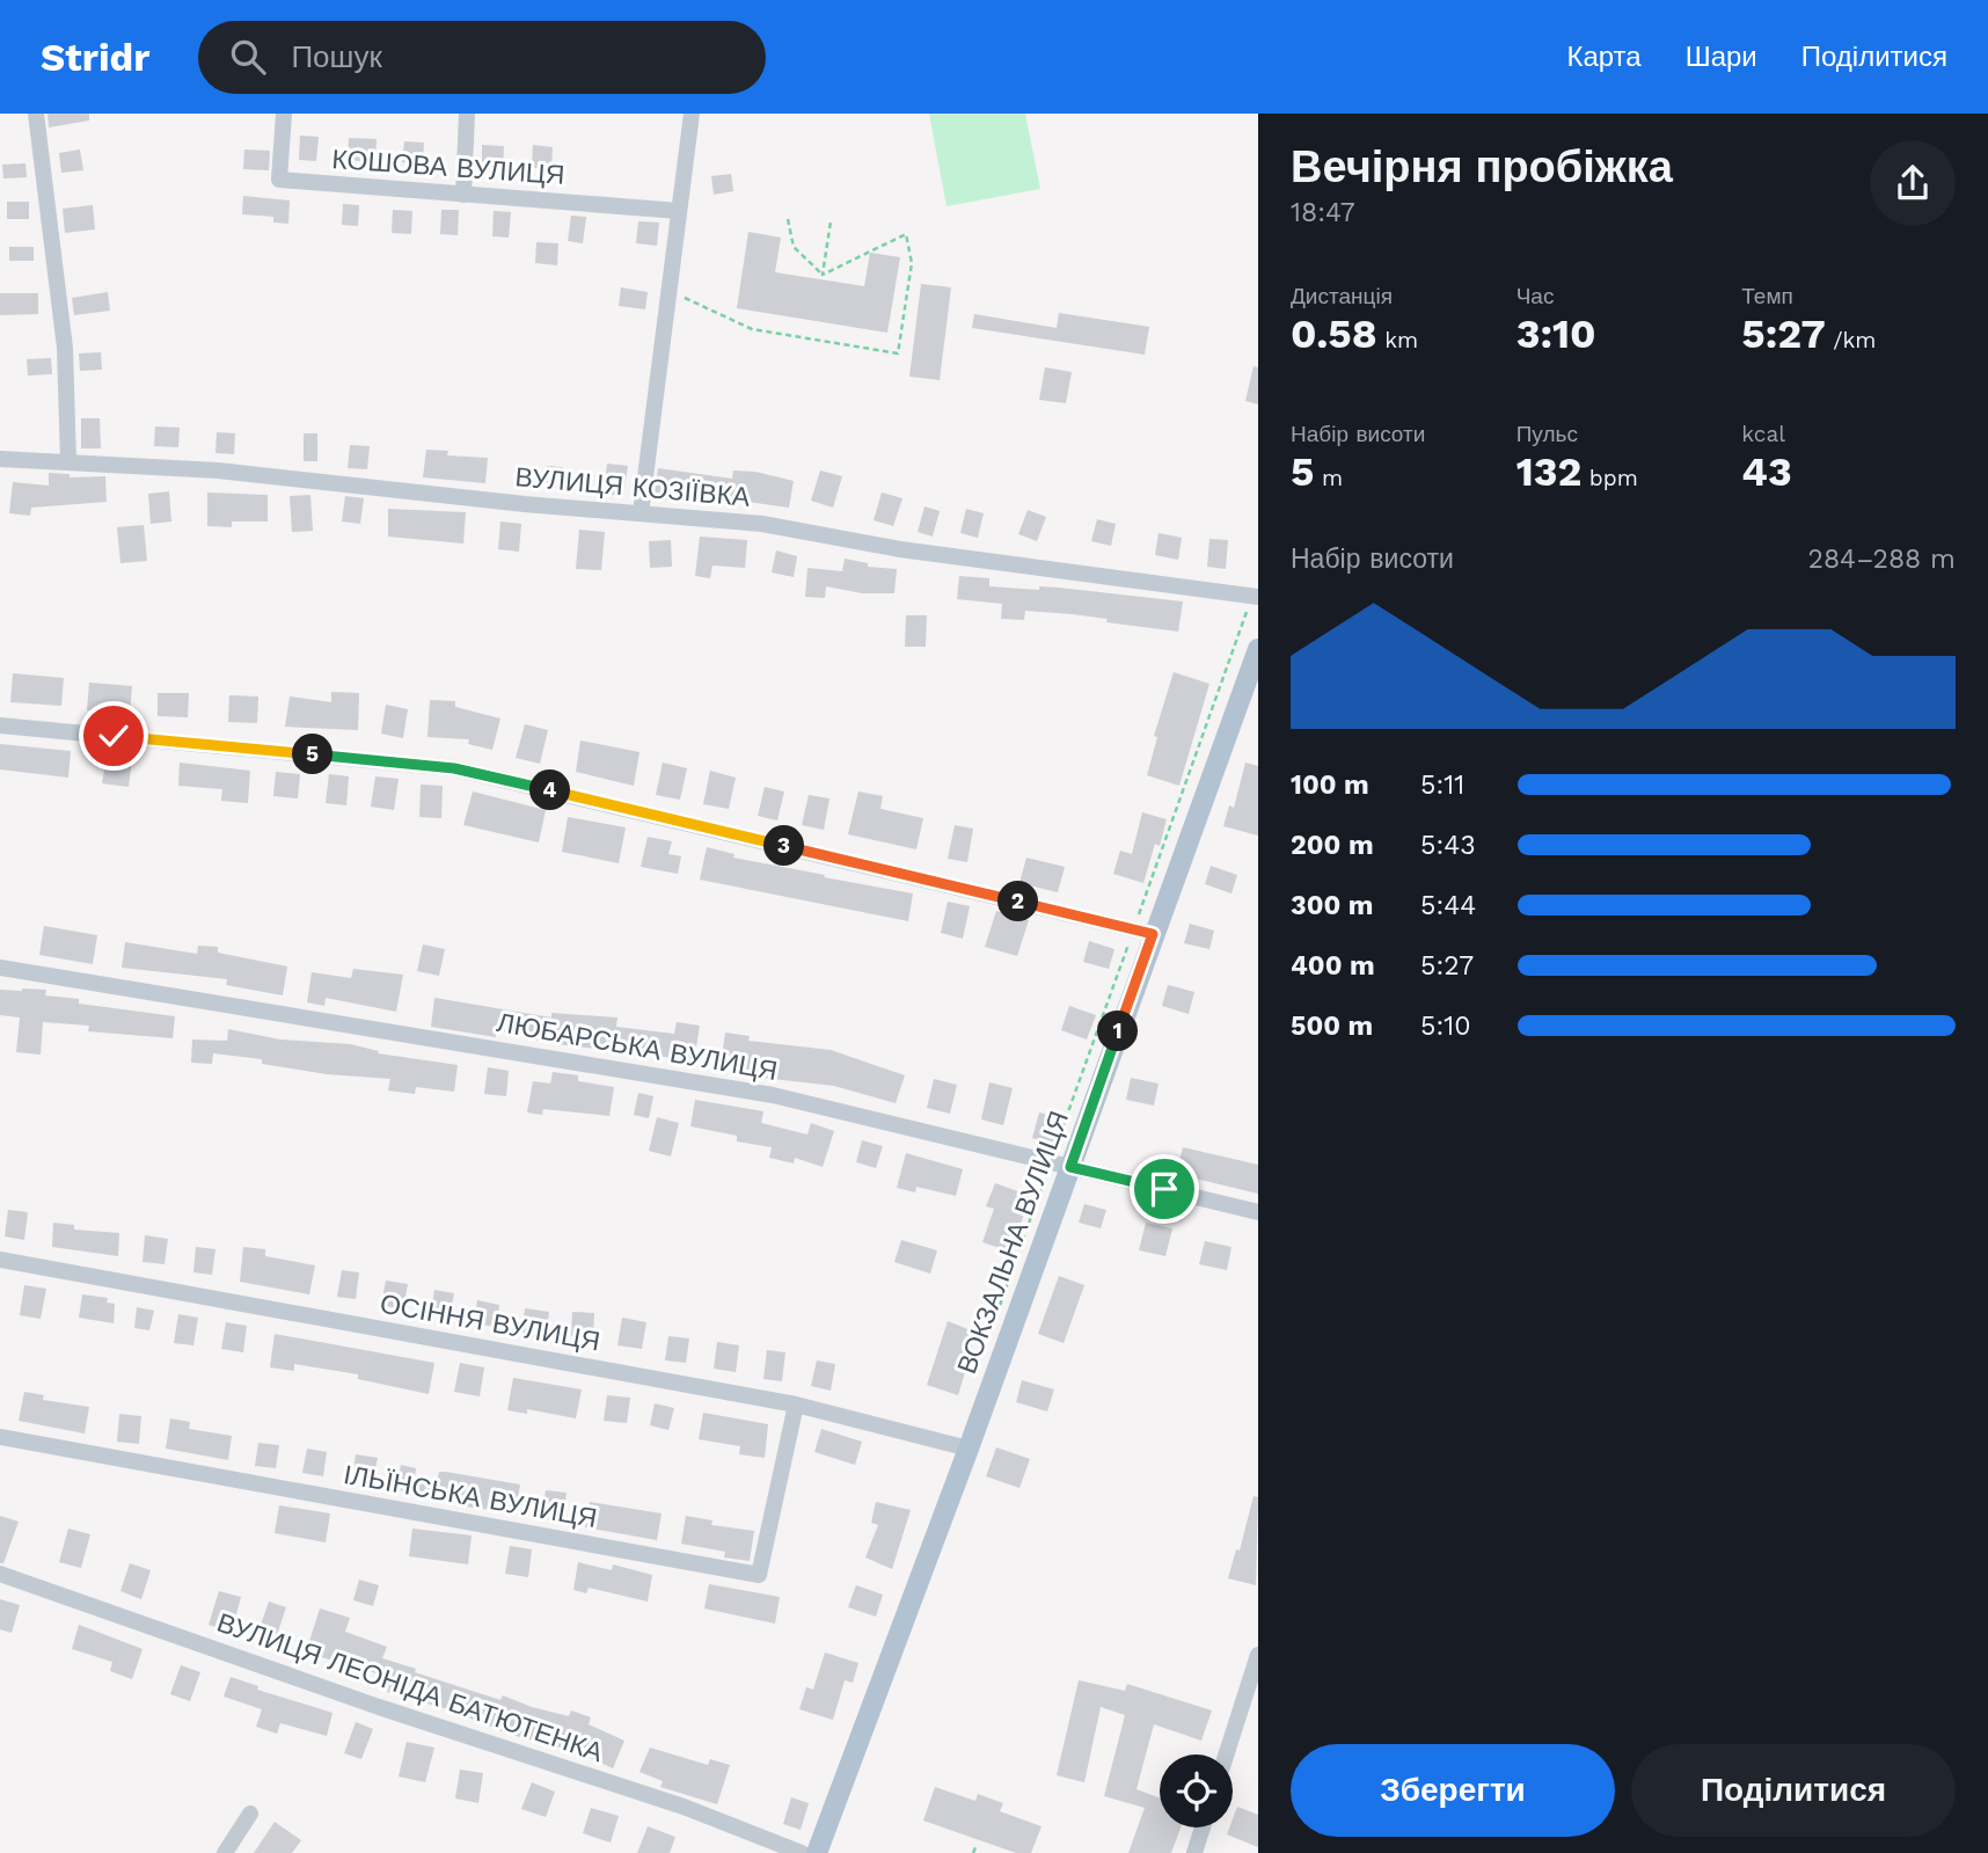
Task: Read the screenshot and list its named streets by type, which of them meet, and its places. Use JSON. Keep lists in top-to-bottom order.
{
  "streets": {
    "main road": ["ВОКЗАЛЬНА ВУЛИЦЯ"],
    "street": [
      "КОШОВА ВУЛИЦЯ",
      "ВУЛИЦЯ КОЗІЇВКА",
      "ЛЮБАРСЬКА ВУЛИЦЯ",
      "ОСІННЯ ВУЛИЦЯ",
      "ІЛЬЇНСЬКА ВУЛИЦЯ",
      "ВУЛИЦЯ ЛЕОНІДА БАТЮТЕНКА"
    ]
  },
  "crossings": [
    ["ЛЮБАРСЬКА ВУЛИЦЯ", "ВОКЗАЛЬНА ВУЛИЦЯ"],
    ["ВОКЗАЛЬНА ВУЛИЦЯ", "ОСІННЯ ВУЛИЦЯ"],
    ["ОСІННЯ ВУЛИЦЯ", "ІЛЬЇНСЬКА ВУЛИЦЯ"]
  ],
  "page": {
    "header": "Stridr",
    "search": "Пошук",
    "nav": ["Карта", "Шари", "Поділитися"],
    "heading": ["Вечірня пробіжка", "18:47"],
    "stats": [
      ["Дистанція", "0.58 km"],
      ["Час", "3:10"],
      ["Темп", "5:27 /km"],
      ["Набір висоти", "5 m"],
      ["Пульс", "132 bpm"],
      ["kcal", "43"]
    ],
    "chart": ["Набір висоти", "284–288 m"],
    "pins": [
      "5",
      "4",
      "3",
      "2",
      "1"
    ],
    "list": [
      {
        "name": "100 m",
        "note": "5:11"
      },
      {
        "name": "200 m",
        "note": "5:43"
      },
      {
        "name": "300 m",
        "note": "5:44"
      },
      {
        "name": "400 m",
        "note": "5:27"
      },
      {
        "name": "500 m",
        "note": "5:10"
      }
    ],
    "buttons": ["Зберегти", "Поділитися"]
  }
}
